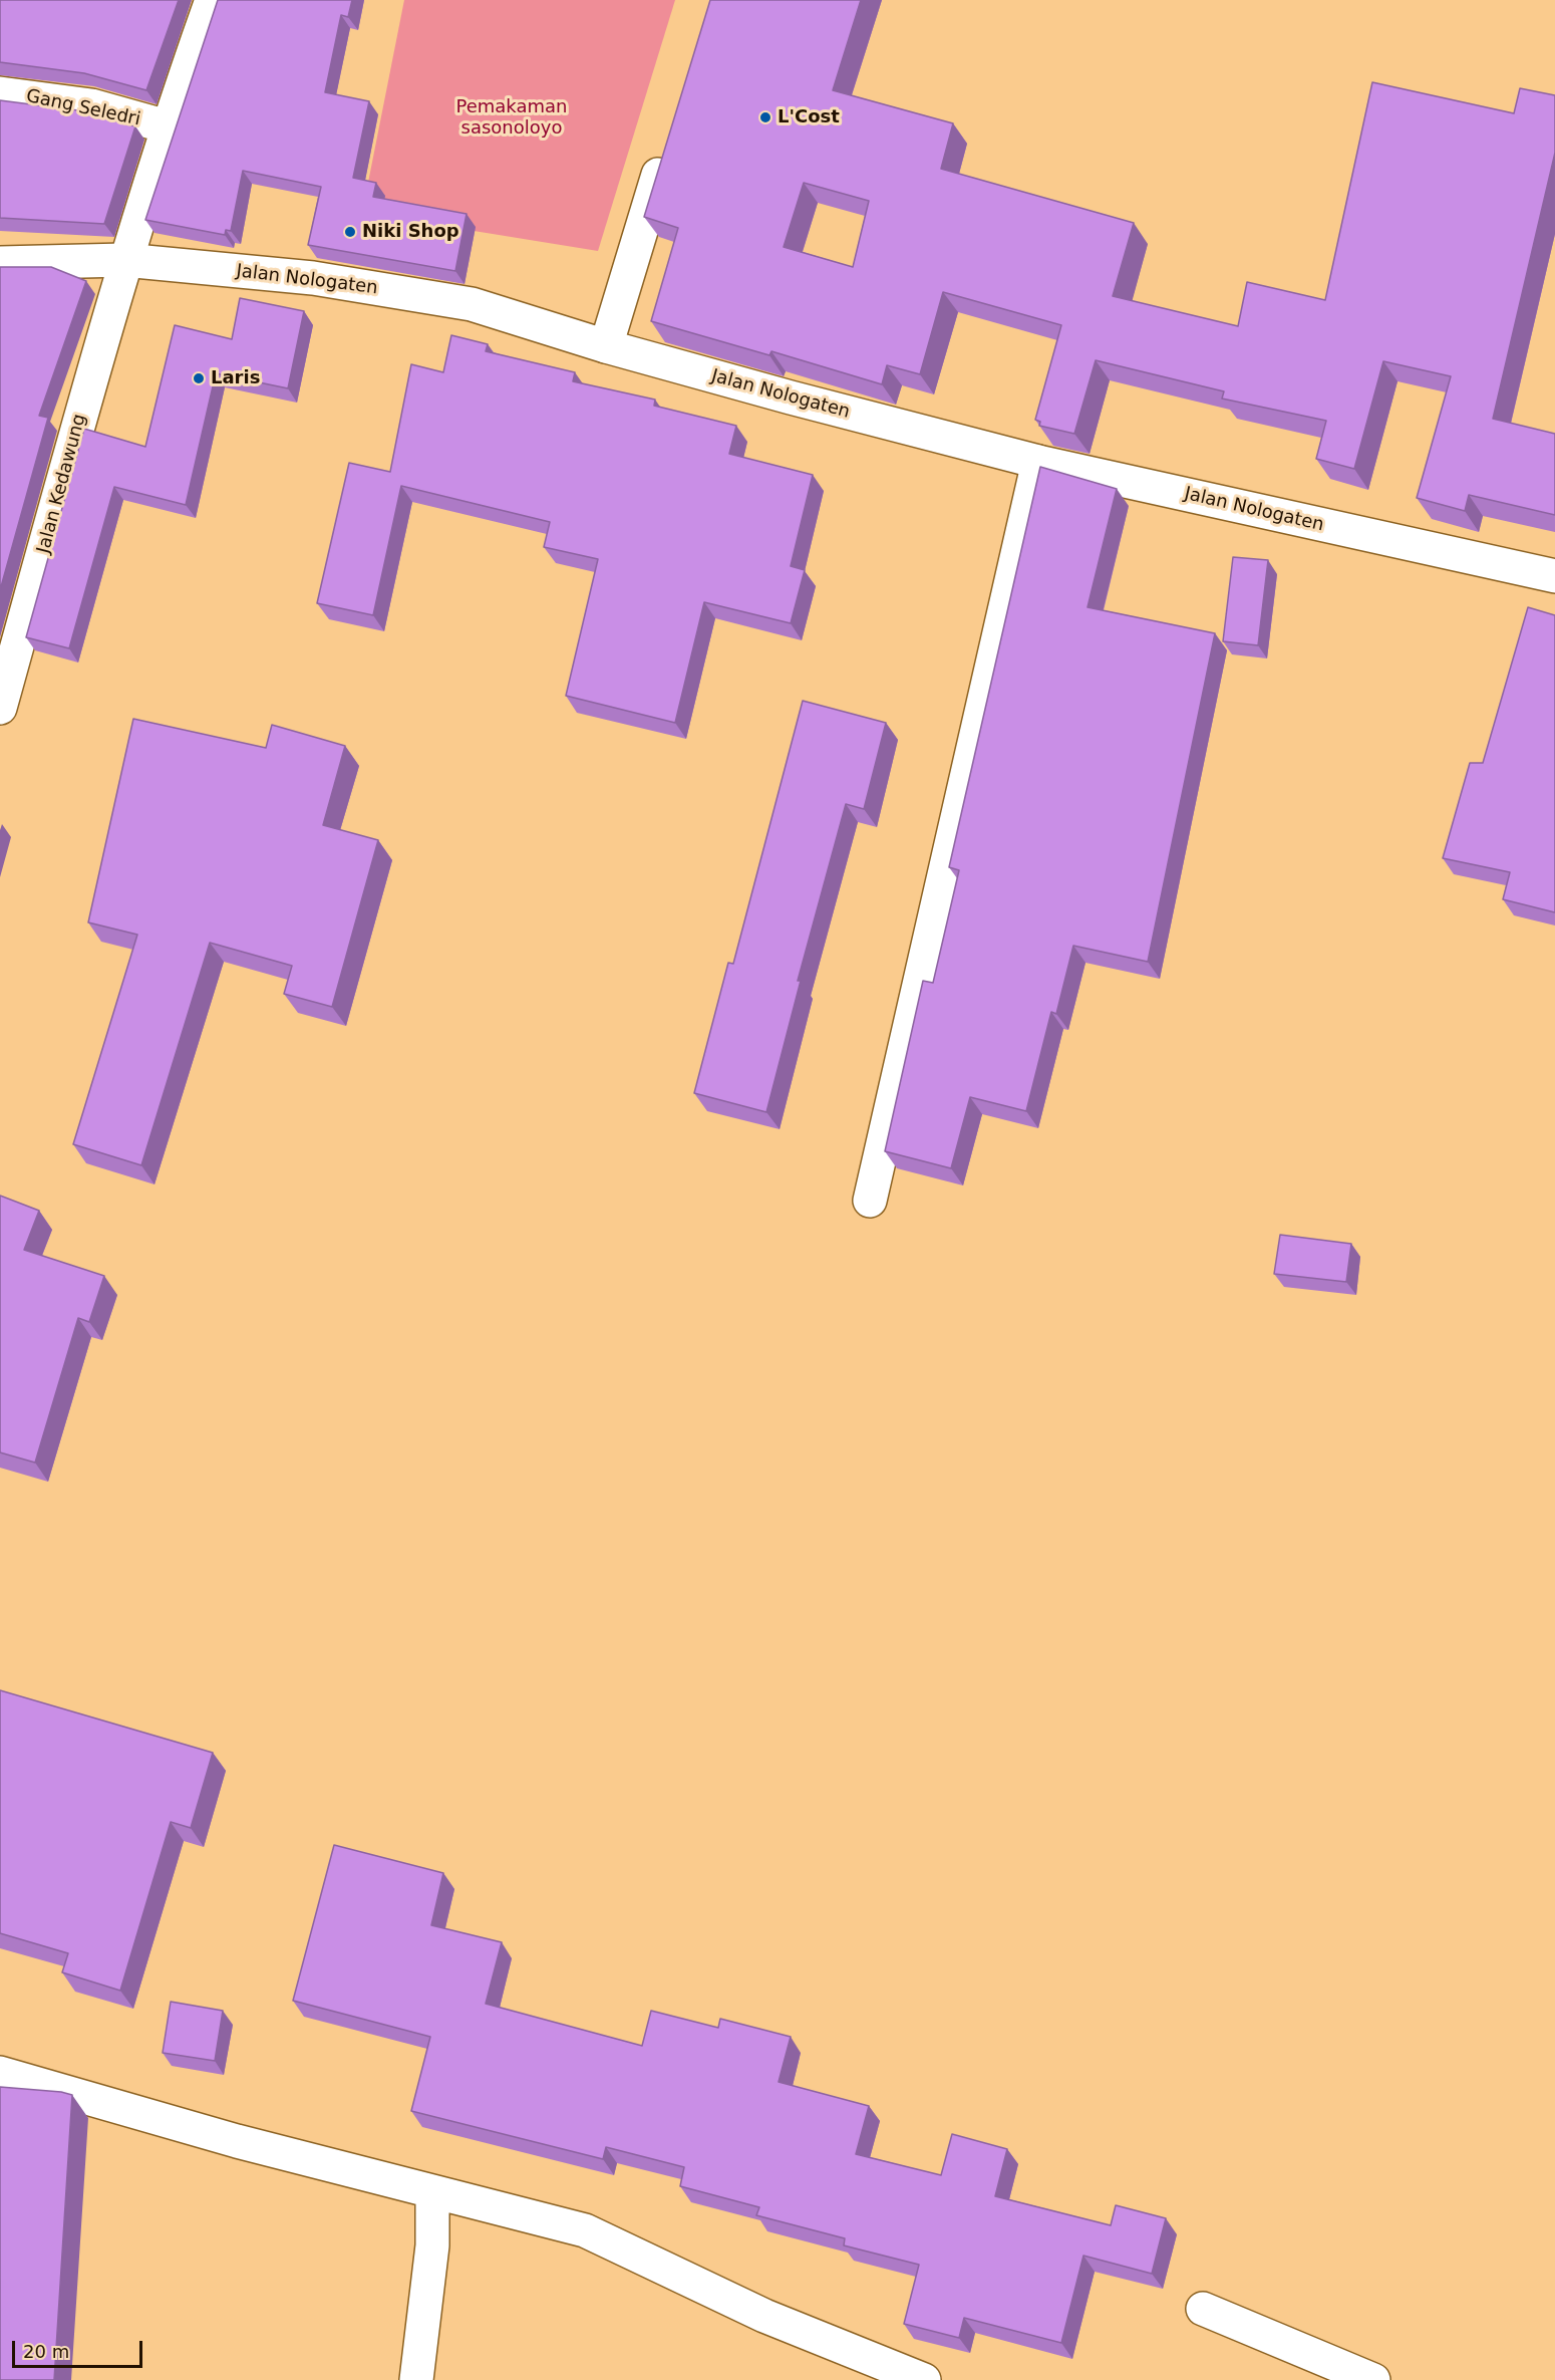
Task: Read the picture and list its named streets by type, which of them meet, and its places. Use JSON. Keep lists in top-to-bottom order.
{
  "streets": {
    "street": ["Gang Seledri", "Jalan Nologaten", "Jalan Kedawung"]
  },
  "crossings": [
    ["Gang Seledri", "Jalan Kedawung"],
    ["Jalan Nologaten", "Jalan Kedawung"]
  ],
  "parks": ["Pemakaman sasonoloyo"],
  "places": ["L'Cost", "Niki Shop", "Laris"],
  "scale_bar": "20 m"
}
